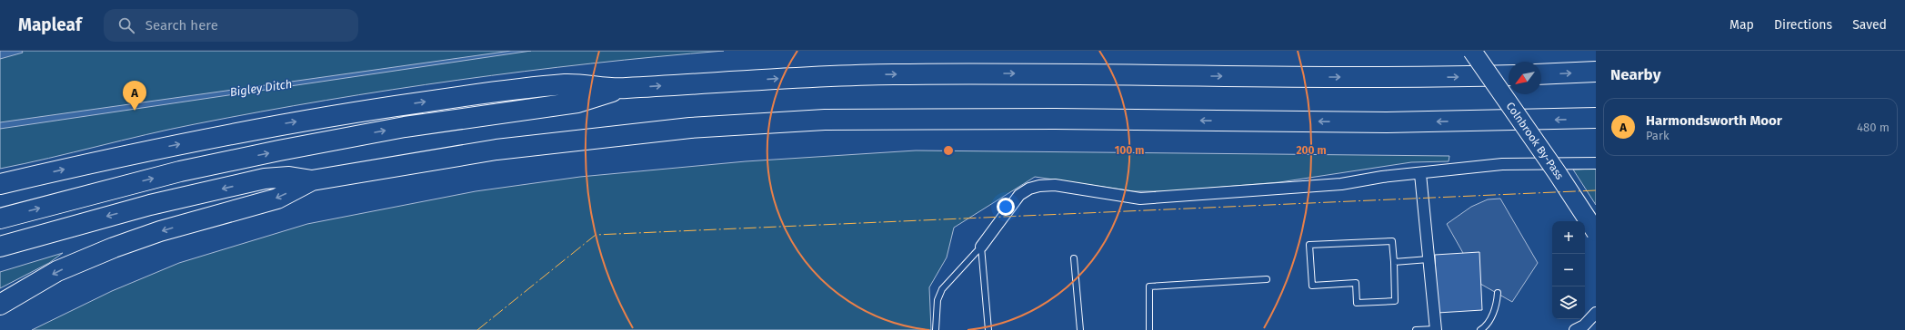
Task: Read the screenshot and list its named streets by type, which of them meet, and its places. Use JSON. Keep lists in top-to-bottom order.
{
  "streets": {
    "highway": ["Colnbrook By-Pass"]
  },
  "water": ["Bigley Ditch"],
  "north": "bottom left",
  "page": {
    "header": "Mapleaf",
    "search": "Search here",
    "nav": ["Map", "Directions", "Saved"],
    "heading": "Nearby",
    "pins": "A",
    "list": [
      {
        "mark": "A",
        "name": "Harmondsworth Moor",
        "note": "Park",
        "value": "480 m"
      }
    ],
    "map_buttons": ["+", "−"]
  },
  "rings": ["100 m", "200 m"]
}
